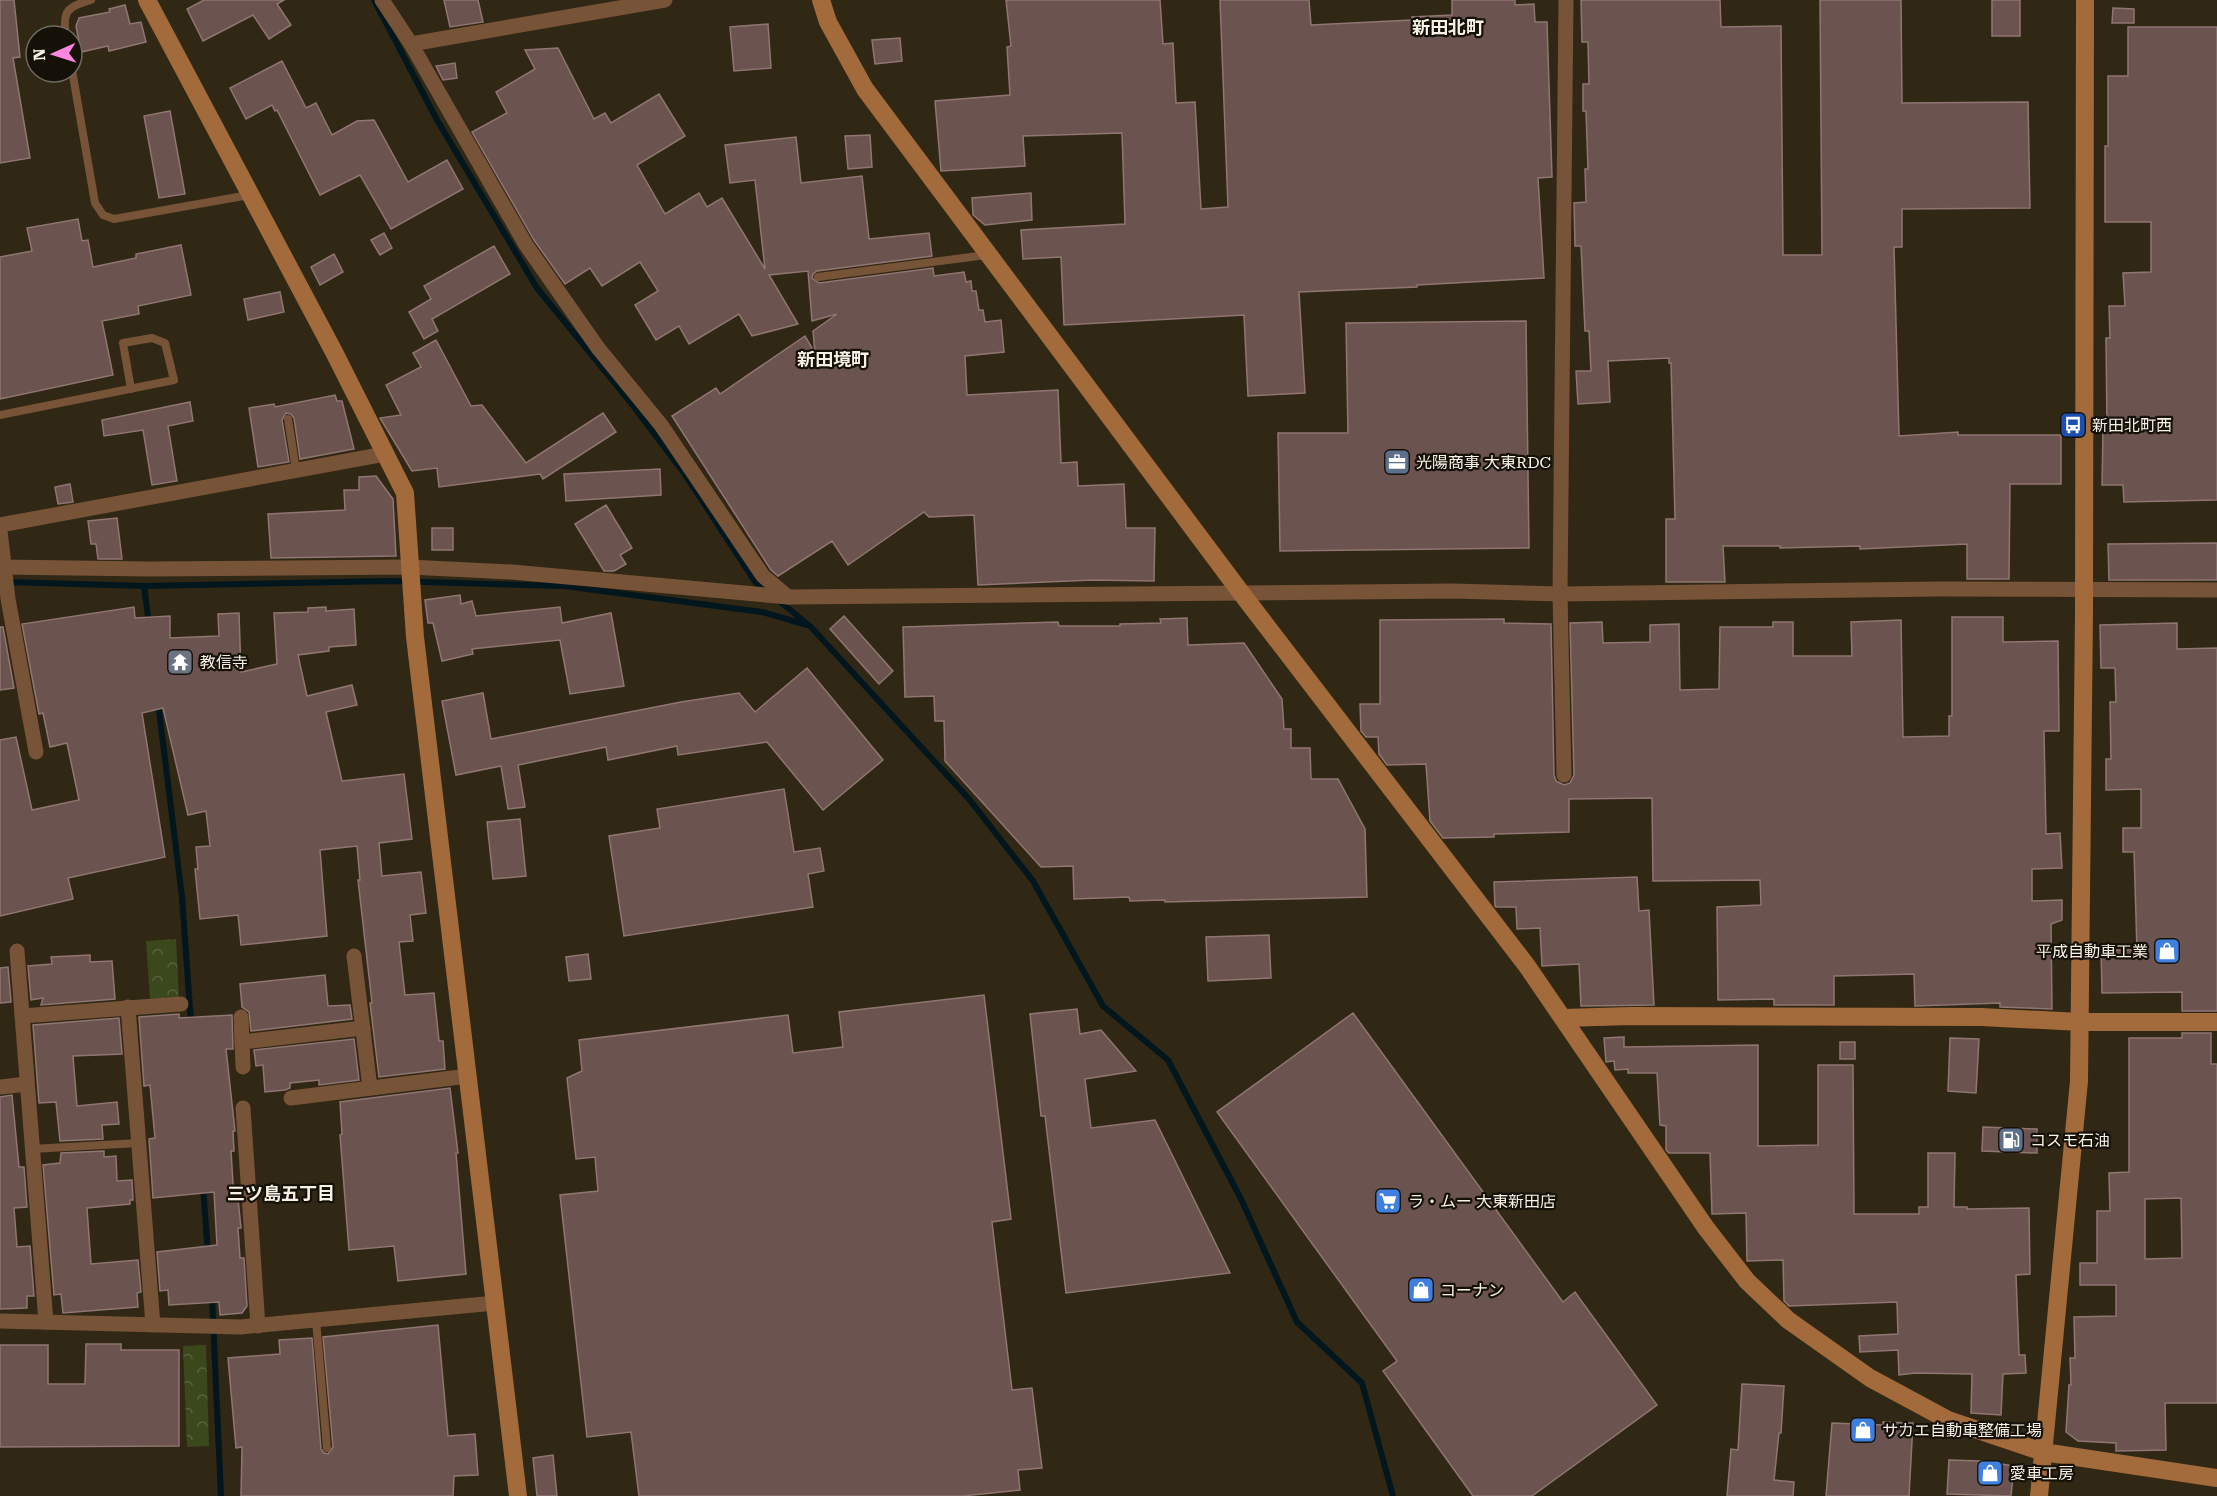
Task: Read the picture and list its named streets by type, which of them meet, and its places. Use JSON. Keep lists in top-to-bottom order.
{
  "districts": ["新田北町", "新田境町", "三ツ島五丁目"],
  "places": {
    "bus stop": ["新田北町西"],
    "office": ["光陽商事 大東RDC"],
    "temple": ["教信寺"],
    "shop": [
      "平成自動車工業",
      "コーナン",
      "サカエ自動車整備工場",
      "愛車工房"
    ],
    "fuel station": ["コスモ石油"],
    "supermarket": ["ラ・ムー 大東新田店"]
  },
  "north": "left"
}
